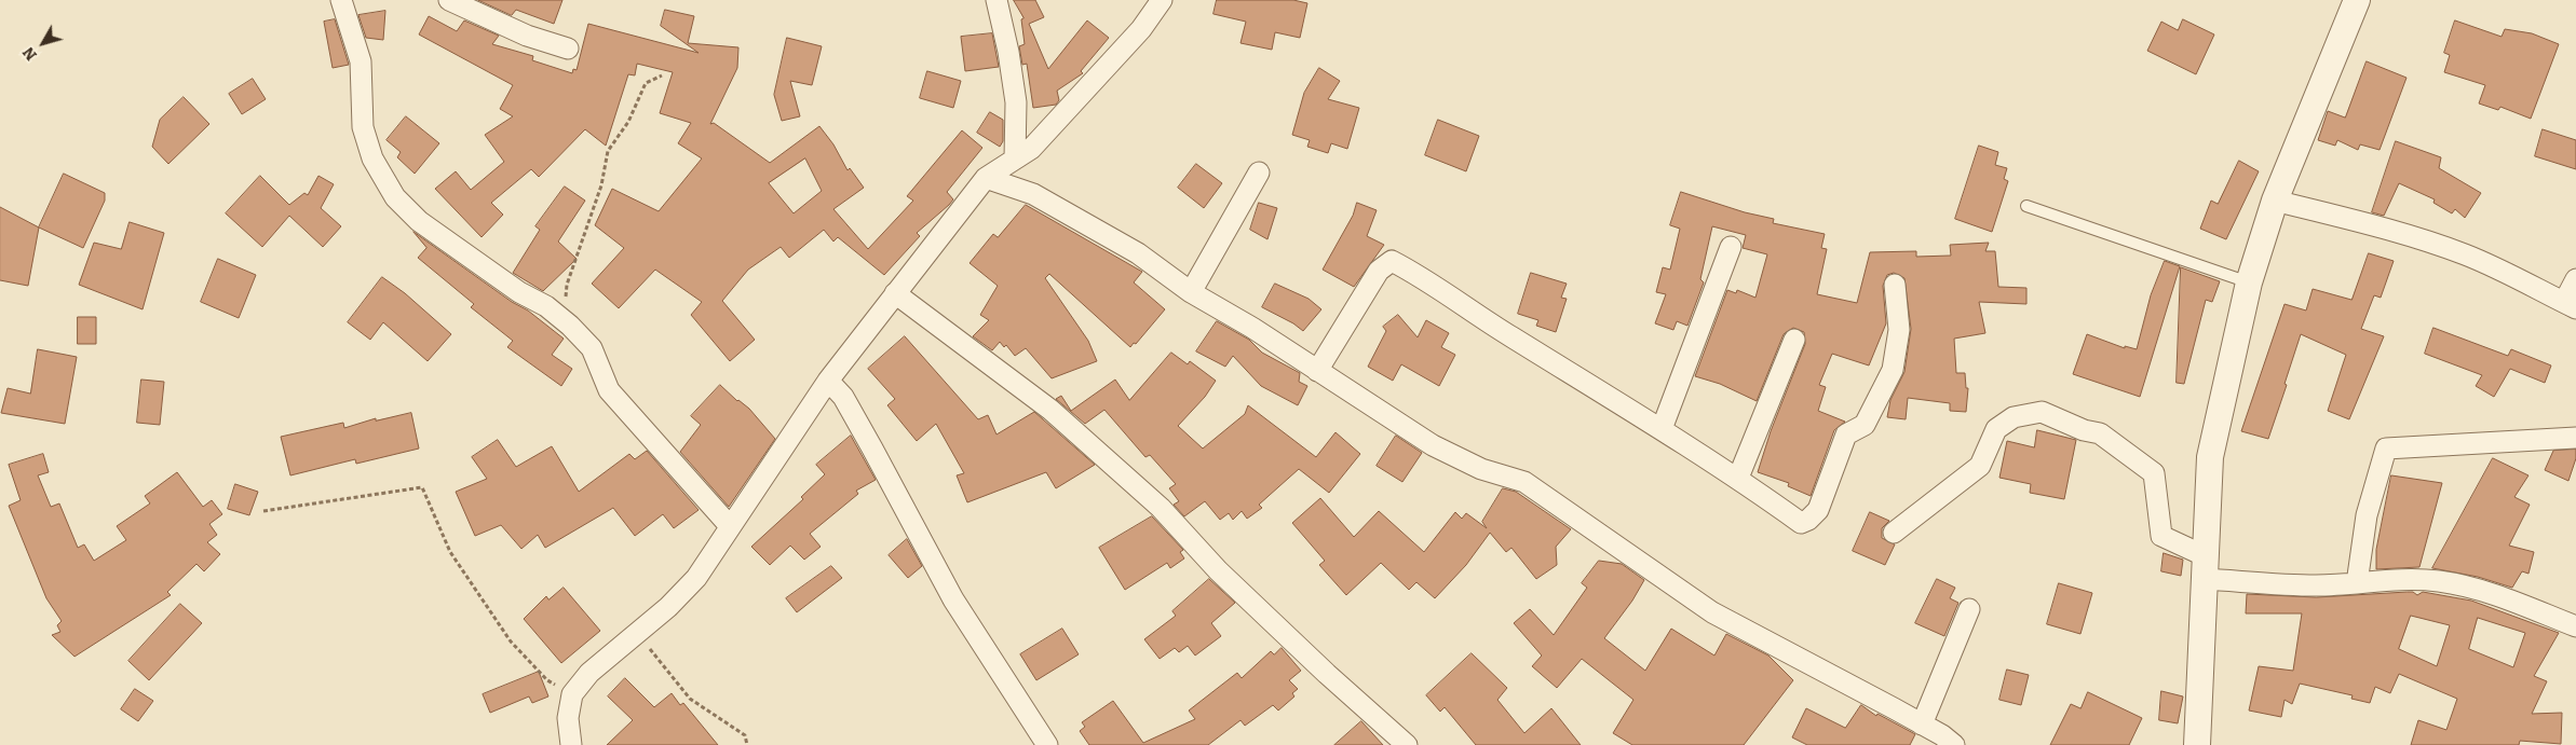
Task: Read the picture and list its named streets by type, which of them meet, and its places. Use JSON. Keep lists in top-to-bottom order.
{
  "north": "bottom left"
}
